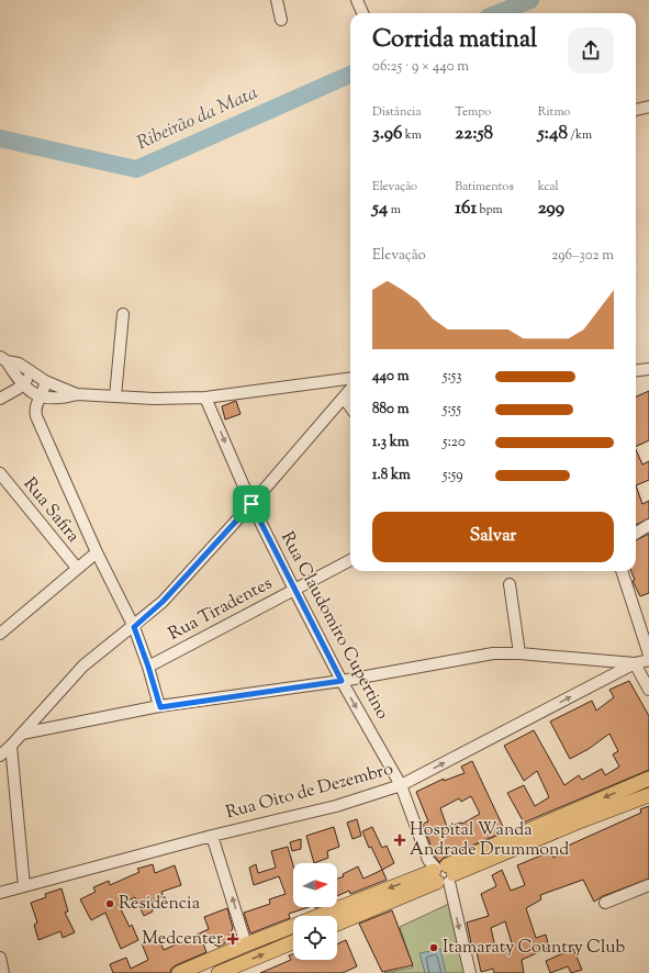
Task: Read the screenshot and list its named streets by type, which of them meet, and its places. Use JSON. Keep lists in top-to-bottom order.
{
  "streets": {
    "street": [
      "Rua Safira",
      "Rua Tiradentes",
      "Rua Claudomiro Cupertino",
      "Rua Oito de Dezembro"
    ]
  },
  "crossings": [
    ["Rua Tiradentes", "Rua Claudomiro Cupertino"],
    ["Rua Claudomiro Cupertino", "Rua Oito de Dezembro"]
  ],
  "one_way": ["Rua Claudomiro Cupertino"],
  "water": ["Ribeirão da Mata"],
  "places": {
    "health": ["Hospital Wanda Andrade Drummond", "Medcenter"],
    "other": ["Residência", "Itamaraty Country Club"]
  },
  "north": "right",
  "page": {
    "heading": ["Corrida matinal", "06:25 · 9 × 440 m"],
    "stats": [
      ["Distância", "3.96 km"],
      ["Tempo", "22:58"],
      ["Ritmo", "5:48 /km"],
      ["Elevação", "54 m"],
      ["Batimentos", "161 bpm"],
      ["kcal", "299"]
    ],
    "chart": ["Elevação", "296–302 m"],
    "list": [
      {
        "name": "440 m",
        "note": "5:53"
      },
      {
        "name": "880 m",
        "note": "5:55"
      },
      {
        "name": "1.3 km",
        "note": "5:20"
      },
      {
        "name": "1.8 km",
        "note": "5:59"
      }
    ],
    "buttons": "Salvar"
  }
}
